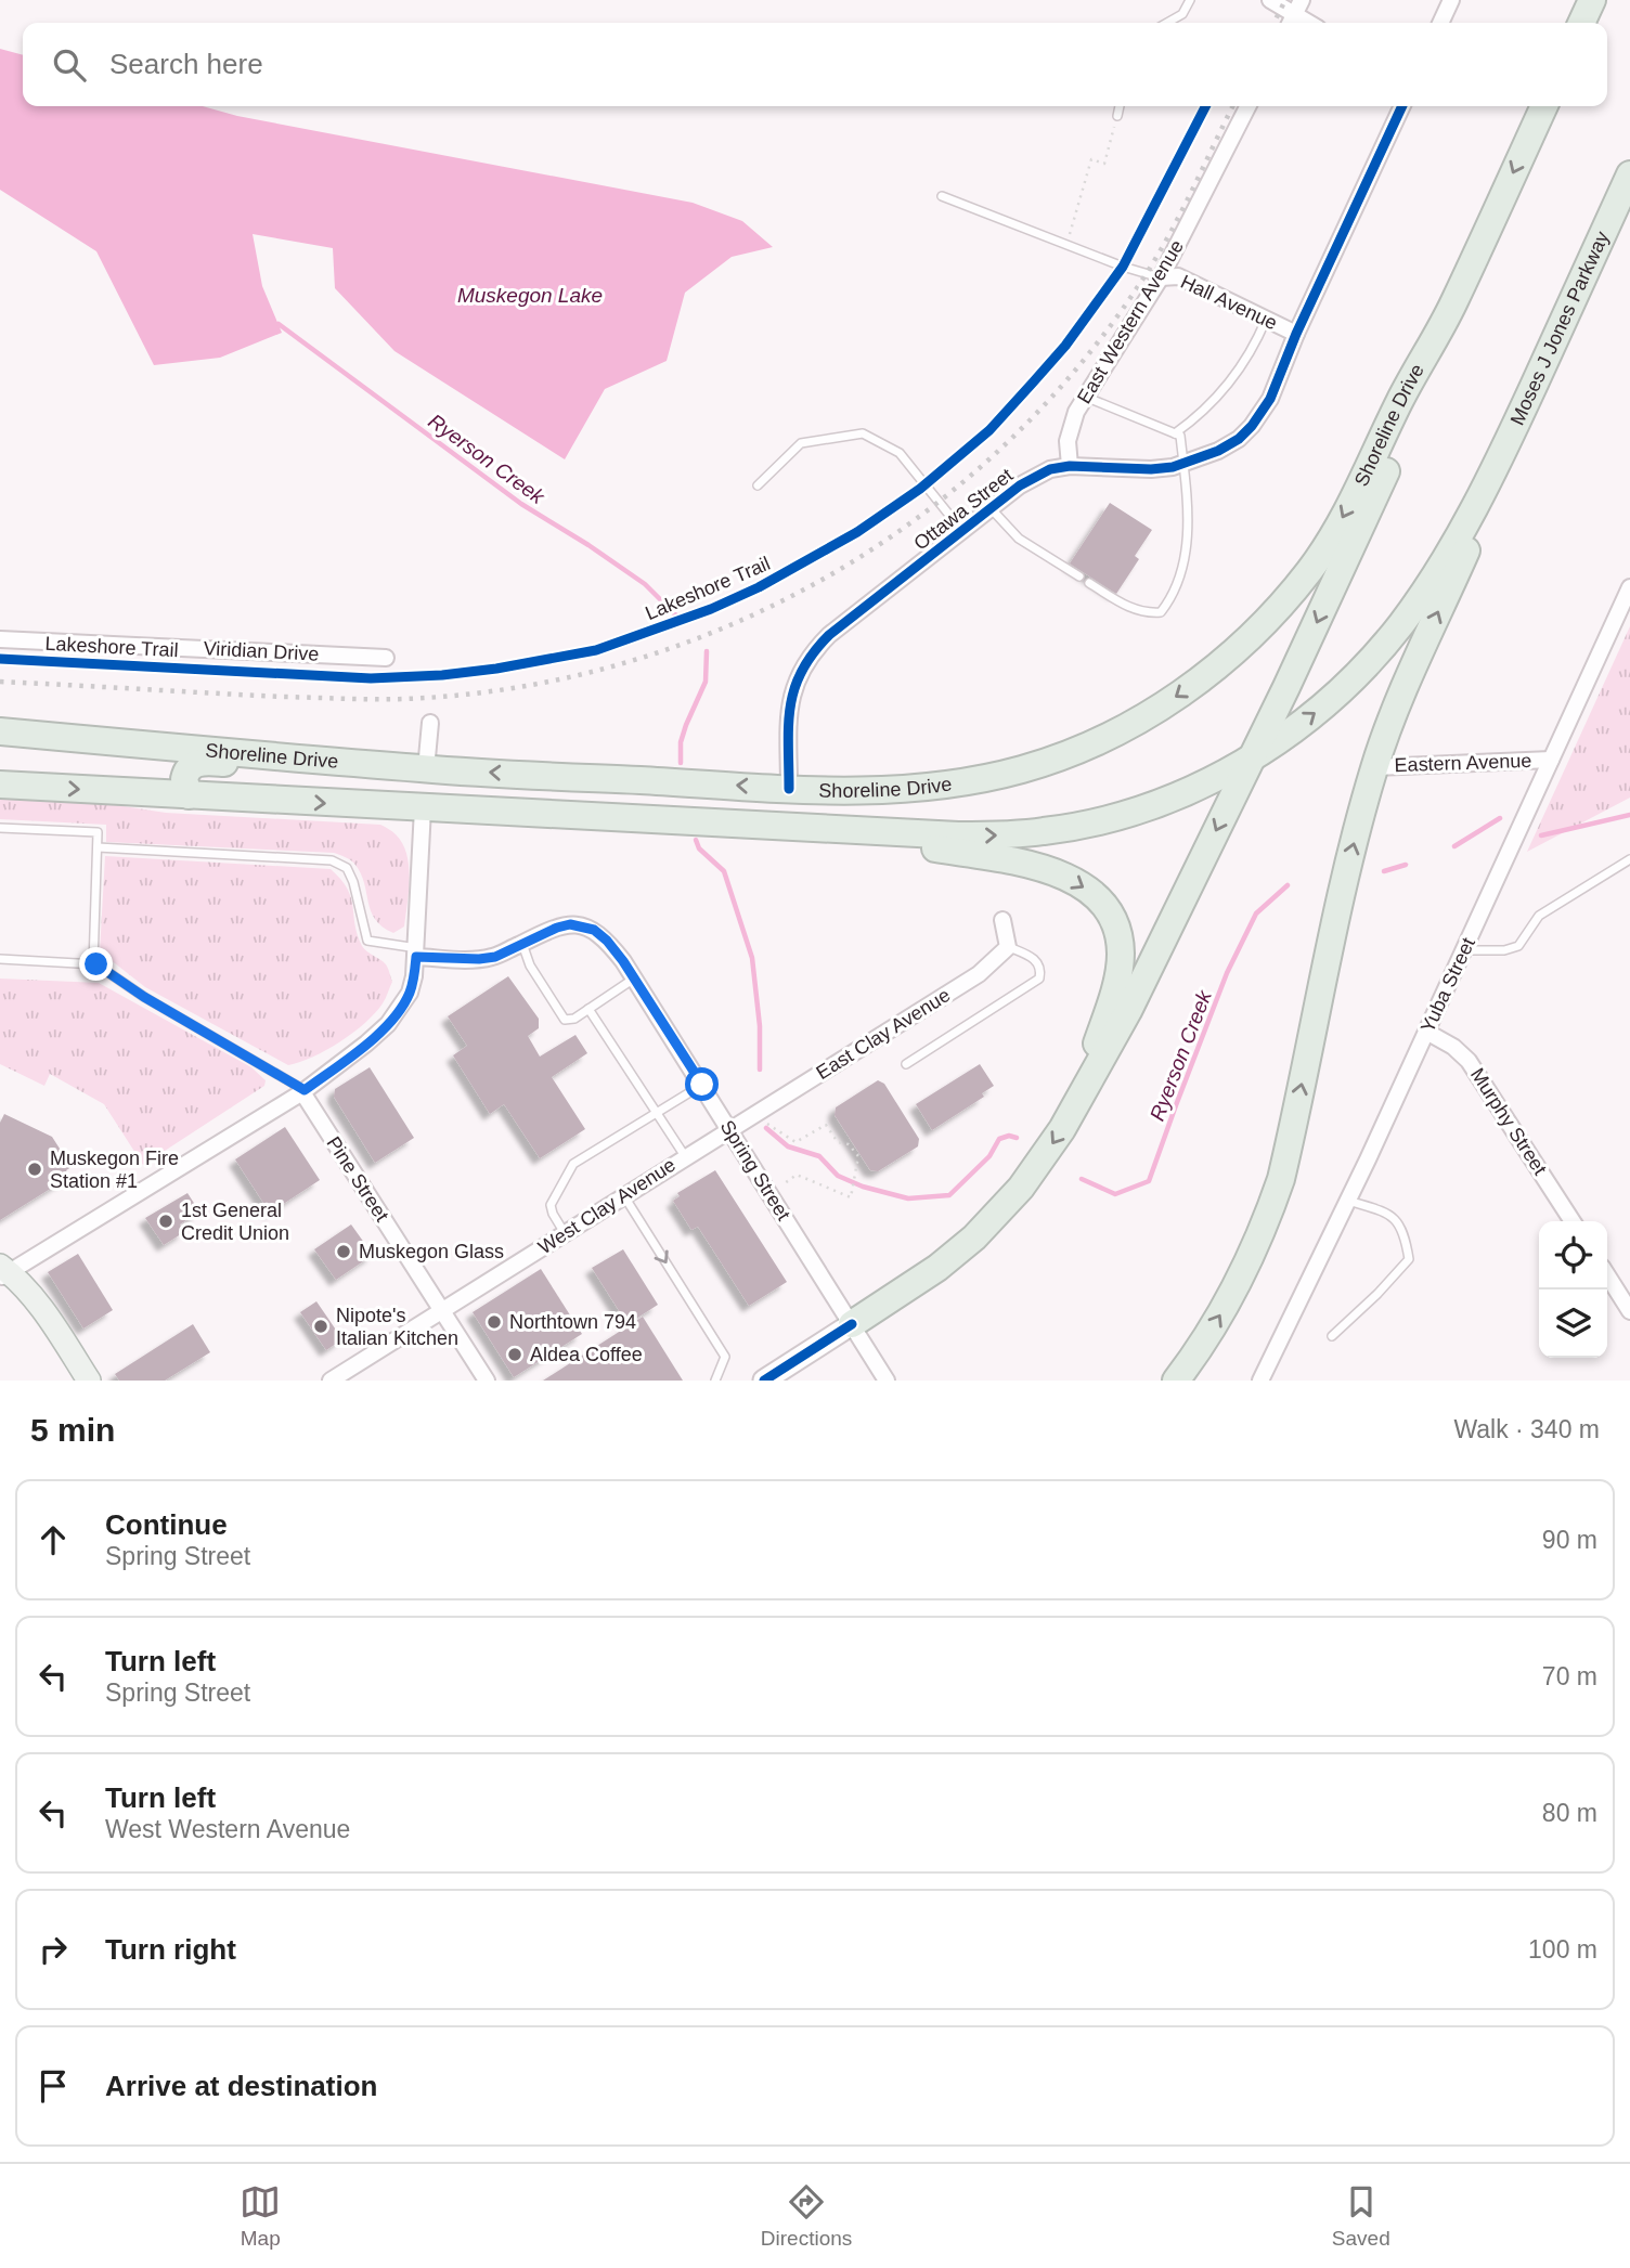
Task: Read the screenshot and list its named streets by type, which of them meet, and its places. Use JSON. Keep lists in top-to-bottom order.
{
  "streets": {
    "highway": ["Moses J Jones Parkway", "Shoreline Drive"],
    "street": [
      "Hall Avenue",
      "East Western Avenue",
      "Ottawa Street",
      "Viridian Drive",
      "Eastern Avenue",
      "Yuba Street",
      "East Clay Avenue",
      "Murphy Street",
      "Spring Street",
      "Pine Street",
      "West Clay Avenue"
    ],
    "cycle path": ["Lakeshore Trail"]
  },
  "crossings": [
    ["Hall Avenue", "East Western Avenue"],
    ["Hall Avenue", "Ottawa Street"],
    ["East Western Avenue", "Ottawa Street"],
    ["Shoreline Drive", "Ottawa Street"],
    ["Eastern Avenue", "Yuba Street"],
    ["Yuba Street", "Murphy Street"],
    ["East Clay Avenue", "Spring Street"],
    ["East Clay Avenue", "West Clay Avenue"],
    ["Spring Street", "West Clay Avenue"],
    ["Pine Street", "West Clay Avenue"]
  ],
  "water": ["Muskegon Lake", "Ryerson Creek"],
  "places": [
    "Muskegon Fire Station #1",
    "1st General Credit Union",
    "Muskegon Glass",
    "Northtown 794",
    "Nipote's Italian Kitchen",
    "Aldea Coffee"
  ],
  "page": {
    "search": "Search here",
    "heading": ["5 min", "Walk · 340 m"],
    "list": [
      ["Continue", "Spring Street", "90 m"],
      ["Turn left", "Spring Street", "70 m"],
      ["Turn left", "West Western Avenue", "80 m"],
      ["Turn right", "100 m"],
      "Arrive at destination"
    ],
    "nav": ["Map", "Directions", "Saved"]
  }
}
